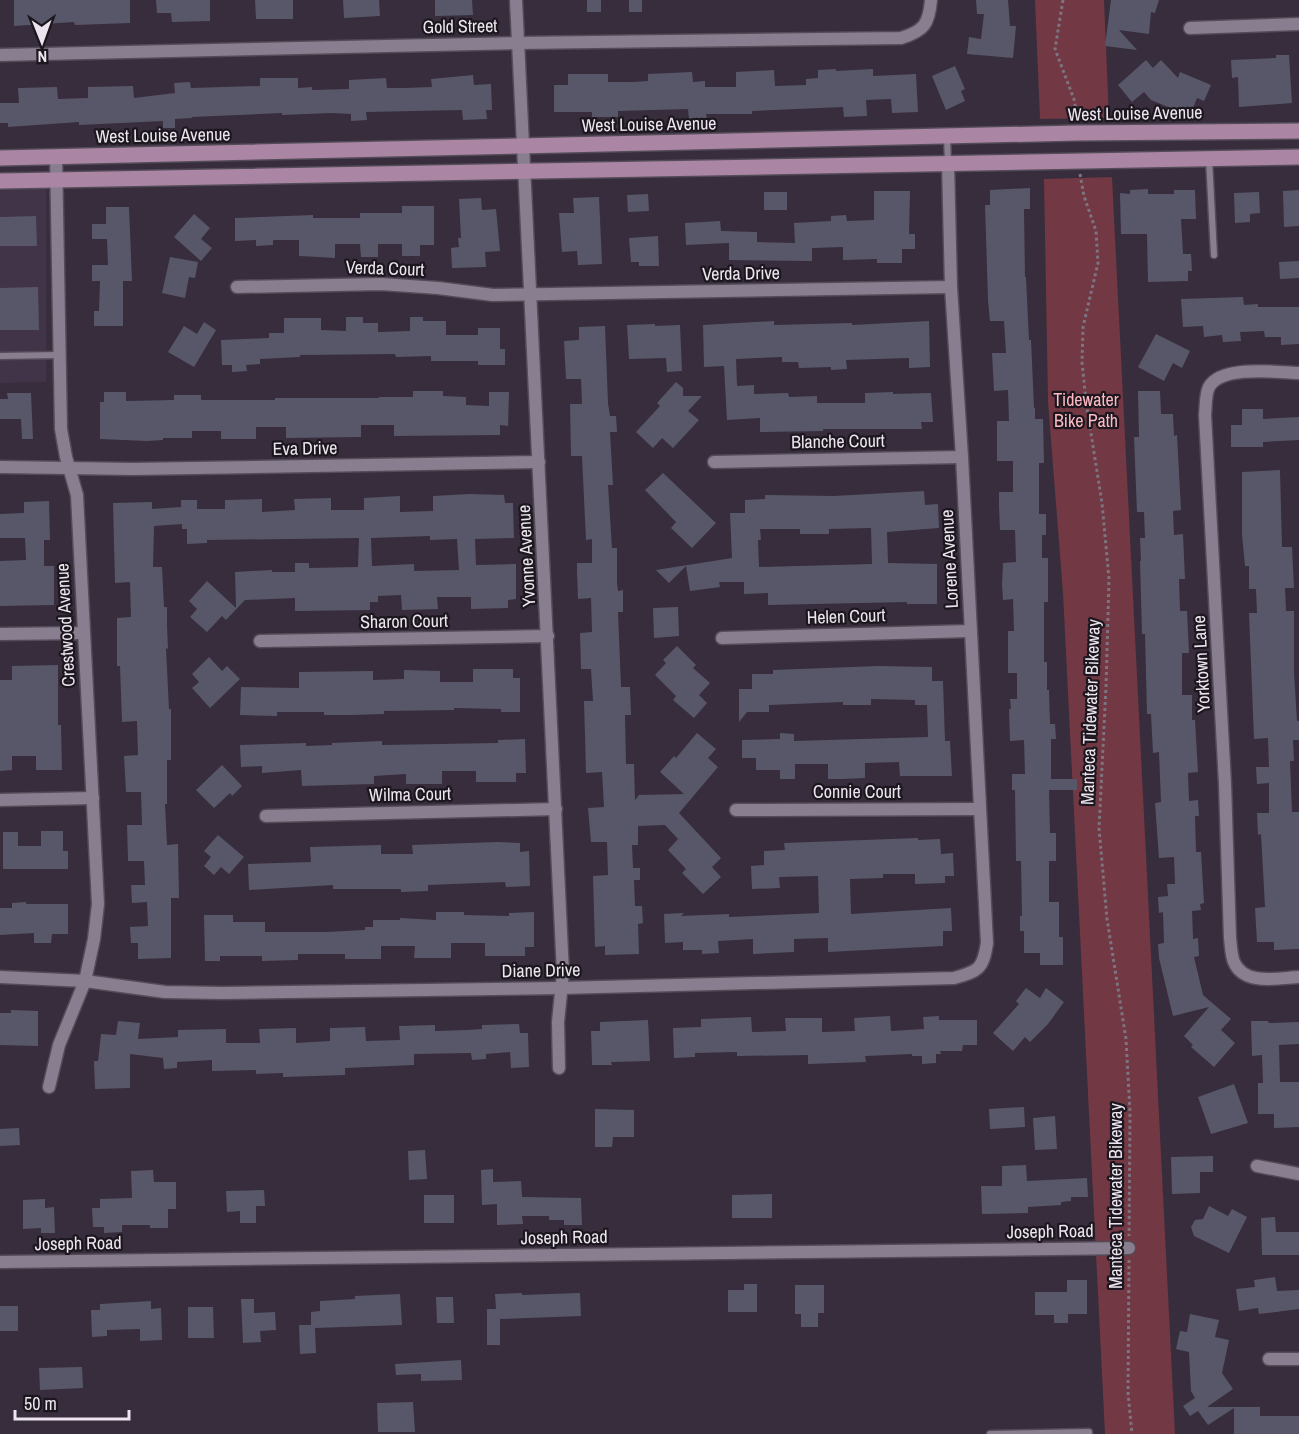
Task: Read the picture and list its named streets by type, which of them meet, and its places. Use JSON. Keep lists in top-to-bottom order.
{
  "streets": {
    "main road": ["West Louise Avenue"],
    "street": [
      "Gold Street",
      "Verda Court",
      "Verda Drive",
      "Blanche Court",
      "Eva Drive",
      "Yvonne Avenue",
      "Lorene Avenue",
      "Helen Court",
      "Sharon Court",
      "Crestwood Avenue",
      "Yorktown Lane",
      "Connie Court",
      "Wilma Court",
      "Diane Drive",
      "Joseph Road"
    ],
    "path": ["Manteca Tidewater Bikeway"]
  },
  "crossings": [
    ["Gold Street", "Yvonne Avenue"],
    ["West Louise Avenue", "Yvonne Avenue"],
    ["West Louise Avenue", "Crestwood Avenue"],
    ["Verda Court", "Verda Drive"],
    ["Verda Court", "Yvonne Avenue"],
    ["Verda Drive", "Yvonne Avenue"],
    ["Verda Drive", "Lorene Avenue"],
    ["Blanche Court", "Lorene Avenue"],
    ["Eva Drive", "Yvonne Avenue"],
    ["Eva Drive", "Crestwood Avenue"],
    ["Yvonne Avenue", "Sharon Court"],
    ["Yvonne Avenue", "Wilma Court"],
    ["Yvonne Avenue", "Diane Drive"],
    ["Lorene Avenue", "Helen Court"],
    ["Lorene Avenue", "Connie Court"],
    ["Lorene Avenue", "Diane Drive"],
    ["Crestwood Avenue", "Diane Drive"],
    ["Manteca Tidewater Bikeway", "Joseph Road"]
  ],
  "parks": ["Tidewater Bike Path"],
  "scale_bar": "50 m",
  "north": "bottom"
}
